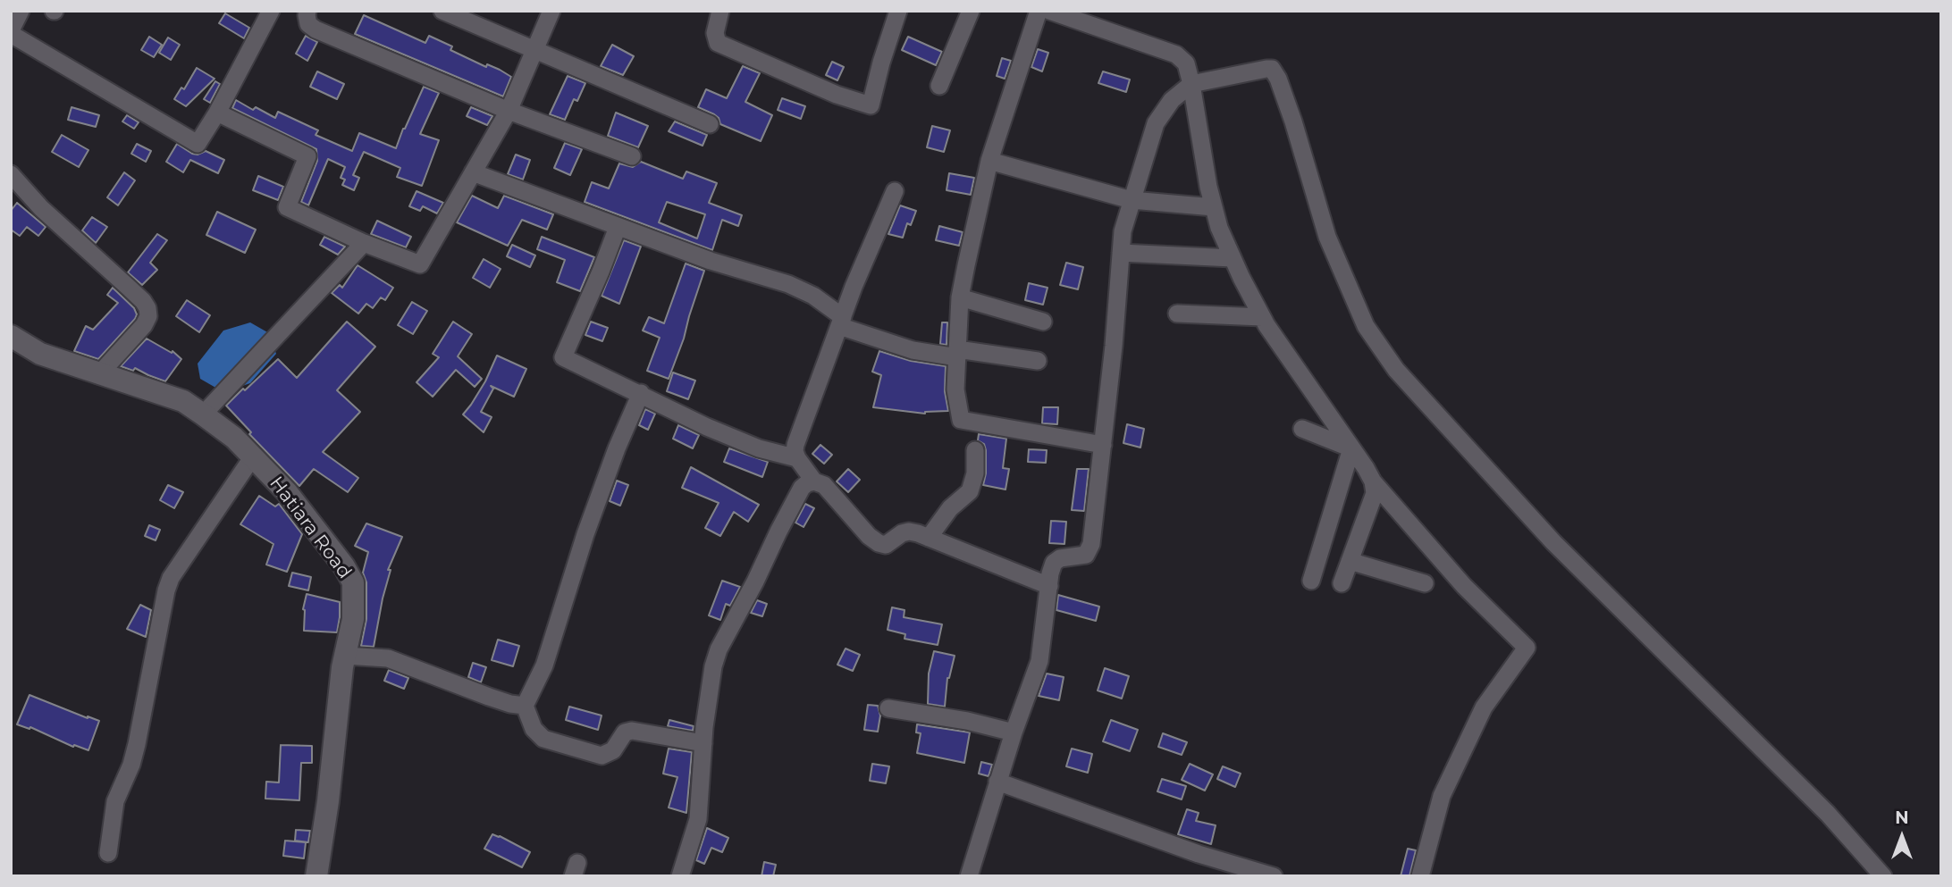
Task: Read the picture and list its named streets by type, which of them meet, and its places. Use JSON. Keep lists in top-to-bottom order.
{
  "streets": {
    "street": ["Hatiara Road"]
  },
  "north": "top"
}
